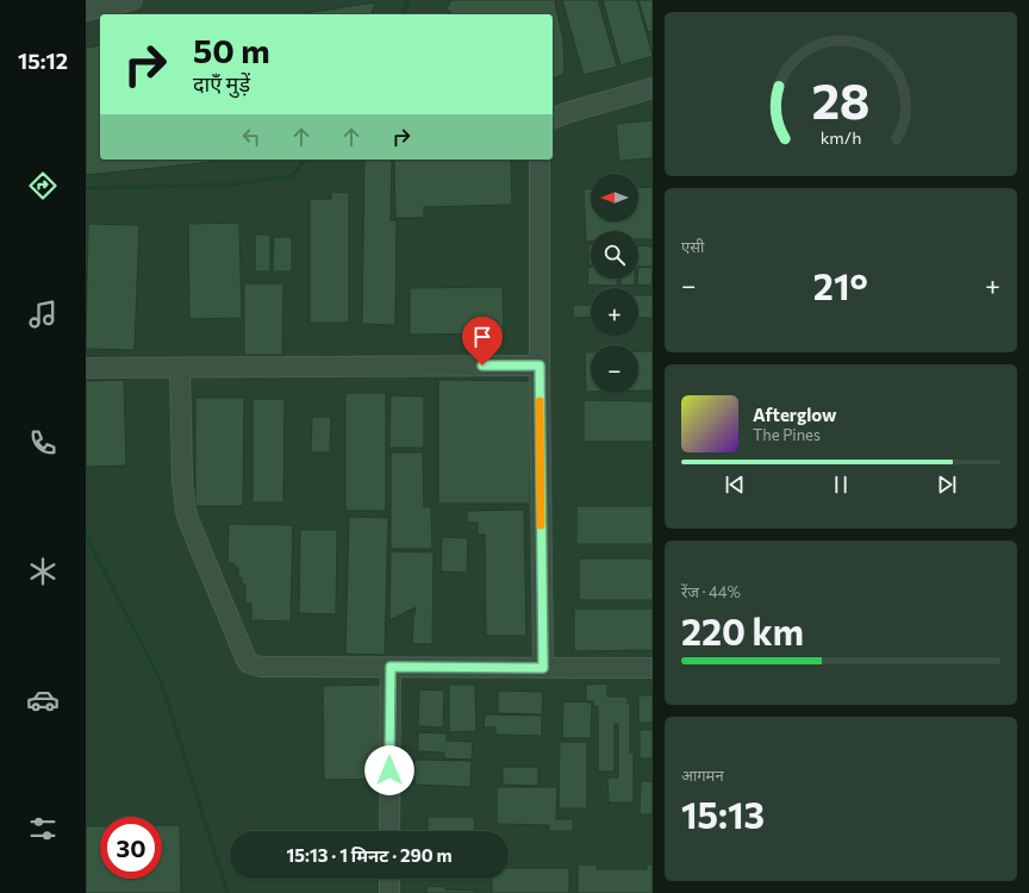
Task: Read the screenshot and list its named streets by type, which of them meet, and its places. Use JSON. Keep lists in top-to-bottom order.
{
  "north": "left",
  "page": {
    "tabs": "15:12",
    "turn": ["50 m", "दाएँ मुड़ें"],
    "map_buttons": ["+", "−"],
    "tile": [
      "एसी",
      ["रेंज · 44%", "220 km"],
      ["आगमन", "15:13"]
    ],
    "heat": ["−", "21°", "+"],
    "song": ["Afterglow", "The Pines"],
    "limit": "30",
    "trip": "15:13 · 1 मिनट · 290 m",
    "gauge": ["28", "km/h"]
  }
}
